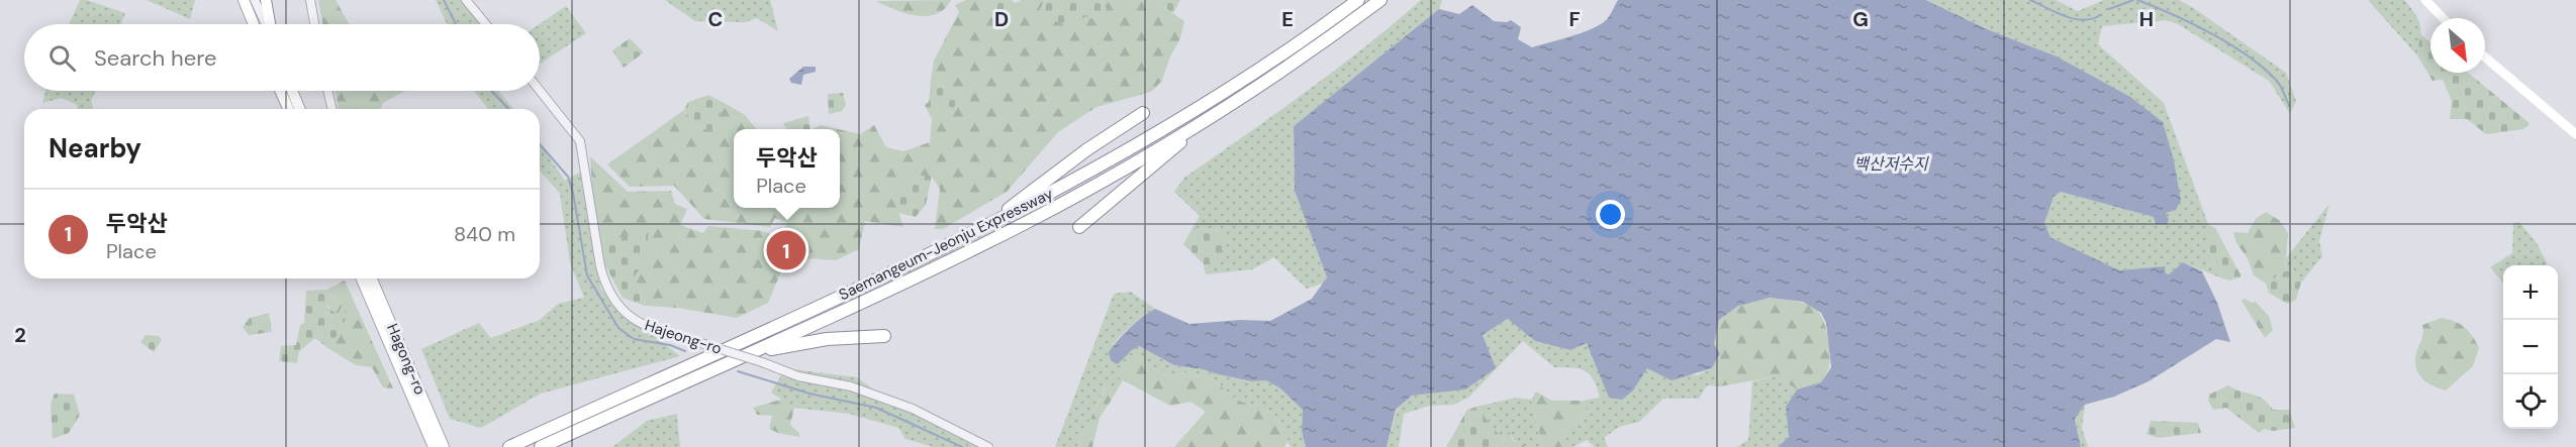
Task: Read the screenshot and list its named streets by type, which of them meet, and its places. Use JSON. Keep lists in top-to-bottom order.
{
  "streets": {
    "highway": ["Saemangeum-Jeonju Expressway"],
    "main road": ["Hagong-ro"],
    "street": ["Hajeong-ro"]
  },
  "water": ["백산저수지"],
  "north": "bottom right",
  "page": {
    "search": "Search here",
    "heading": "Nearby",
    "popup": ["두악산", "Place"],
    "list": [
      {
        "mark": "1",
        "name": "두악산",
        "note": "Place",
        "value": "840 m"
      }
    ],
    "pins": "1",
    "map_buttons": ["+", "−"]
  },
  "grid": {
    "columns": [
      "C",
      "D",
      "E",
      "F",
      "G",
      "H"
    ],
    "rows": ["2"]
  }
}
